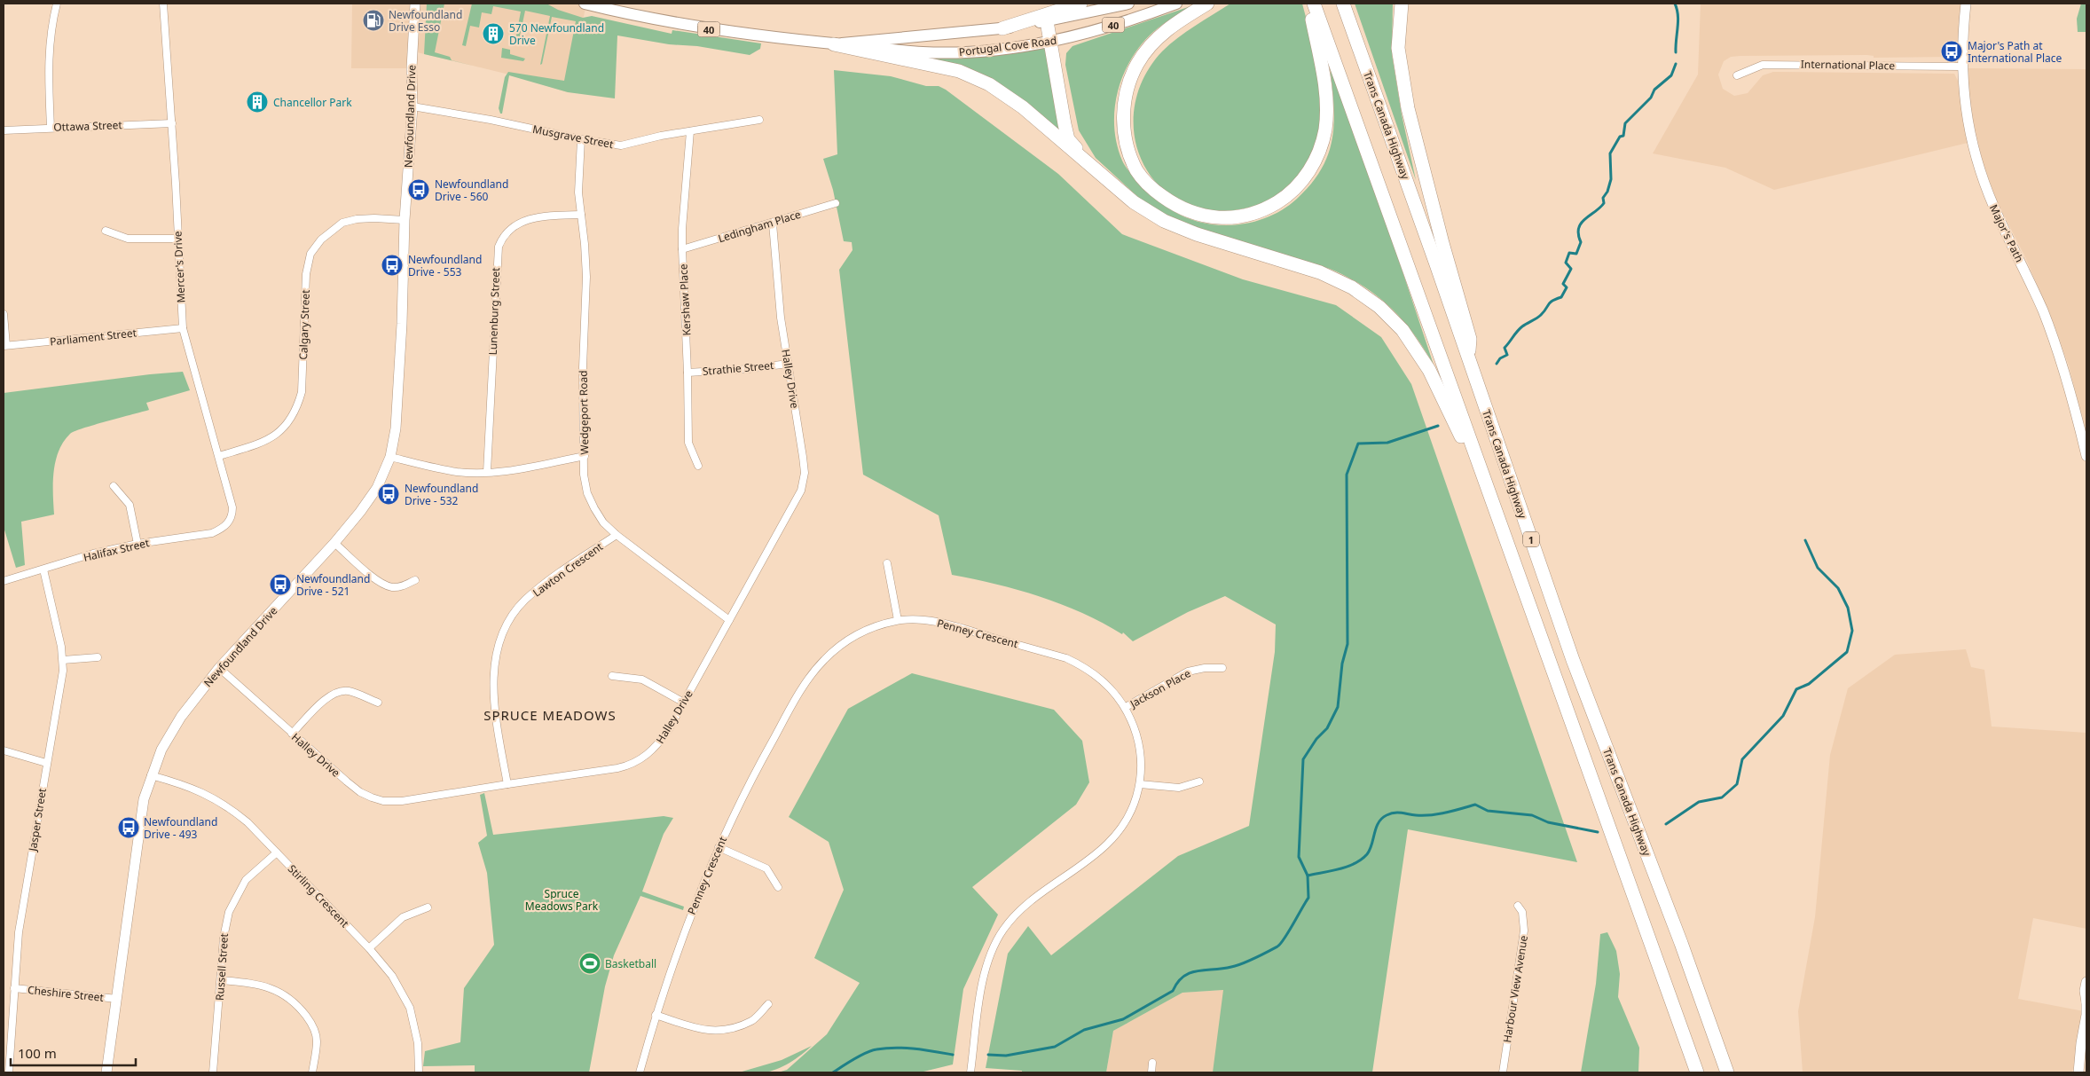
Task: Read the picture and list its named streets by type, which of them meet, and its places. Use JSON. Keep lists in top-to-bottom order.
{
  "streets": {
    "highway": ["Trans Canada Highway", "1"],
    "main road": ["40", "Portugal Cove Road"],
    "street": [
      "International Place",
      "Newfoundland Drive",
      "Ottawa Street",
      "Musgrave Street",
      "Ledingham Place",
      "Major's Path",
      "Mercer's Drive",
      "Kershaw Place",
      "Lunenburg Street",
      "Calgary Street",
      "Parliament Street",
      "Strathie Street",
      "Halley Drive",
      "Wedgeport Road",
      "Halifax Street",
      "Lawton Crescent",
      "Penney Crescent",
      "Jackson Place",
      "Jasper Street",
      "Stirling Crescent",
      "Russell Street",
      "Harbour View Avenue",
      "Cheshire Street"
    ]
  },
  "crossings": [
    ["International Place", "Major's Path"],
    ["Newfoundland Drive", "Musgrave Street"],
    ["Newfoundland Drive", "Calgary Street"],
    ["Newfoundland Drive", "Halley Drive"],
    ["Newfoundland Drive", "Stirling Crescent"],
    ["Newfoundland Drive", "Cheshire Street"],
    ["Ottawa Street", "Mercer's Drive"],
    ["Musgrave Street", "Kershaw Place"],
    ["Musgrave Street", "Wedgeport Road"],
    ["Ledingham Place", "Kershaw Place"],
    ["Ledingham Place", "Halley Drive"],
    ["Mercer's Drive", "Calgary Street"],
    ["Mercer's Drive", "Parliament Street"],
    ["Mercer's Drive", "Halifax Street"],
    ["Kershaw Place", "Strathie Street"],
    ["Lunenburg Street", "Wedgeport Road"],
    ["Strathie Street", "Halley Drive"],
    ["Halley Drive", "Wedgeport Road"],
    ["Halley Drive", "Lawton Crescent"],
    ["Wedgeport Road", "Lawton Crescent"],
    ["Halifax Street", "Jasper Street"],
    ["Penney Crescent", "Jackson Place"],
    ["Jasper Street", "Cheshire Street"],
    ["Stirling Crescent", "Russell Street"]
  ],
  "districts": ["SPRUCE MEADOWS"],
  "parks": ["Spruce Meadows Park"],
  "places": {
    "fuel station": ["Newfoundland Drive Esso"],
    "building": ["570 Newfoundland Drive", "Chancellor Park"],
    "bus stop": [
      "Major's Path at International Place",
      "Newfoundland Drive - 560",
      "Newfoundland Drive - 553",
      "Newfoundland Drive - 532",
      "Newfoundland Drive - 521",
      "Newfoundland Drive - 493"
    ],
    "sports": ["Basketball"]
  },
  "scale_bar": "100 m"
}
